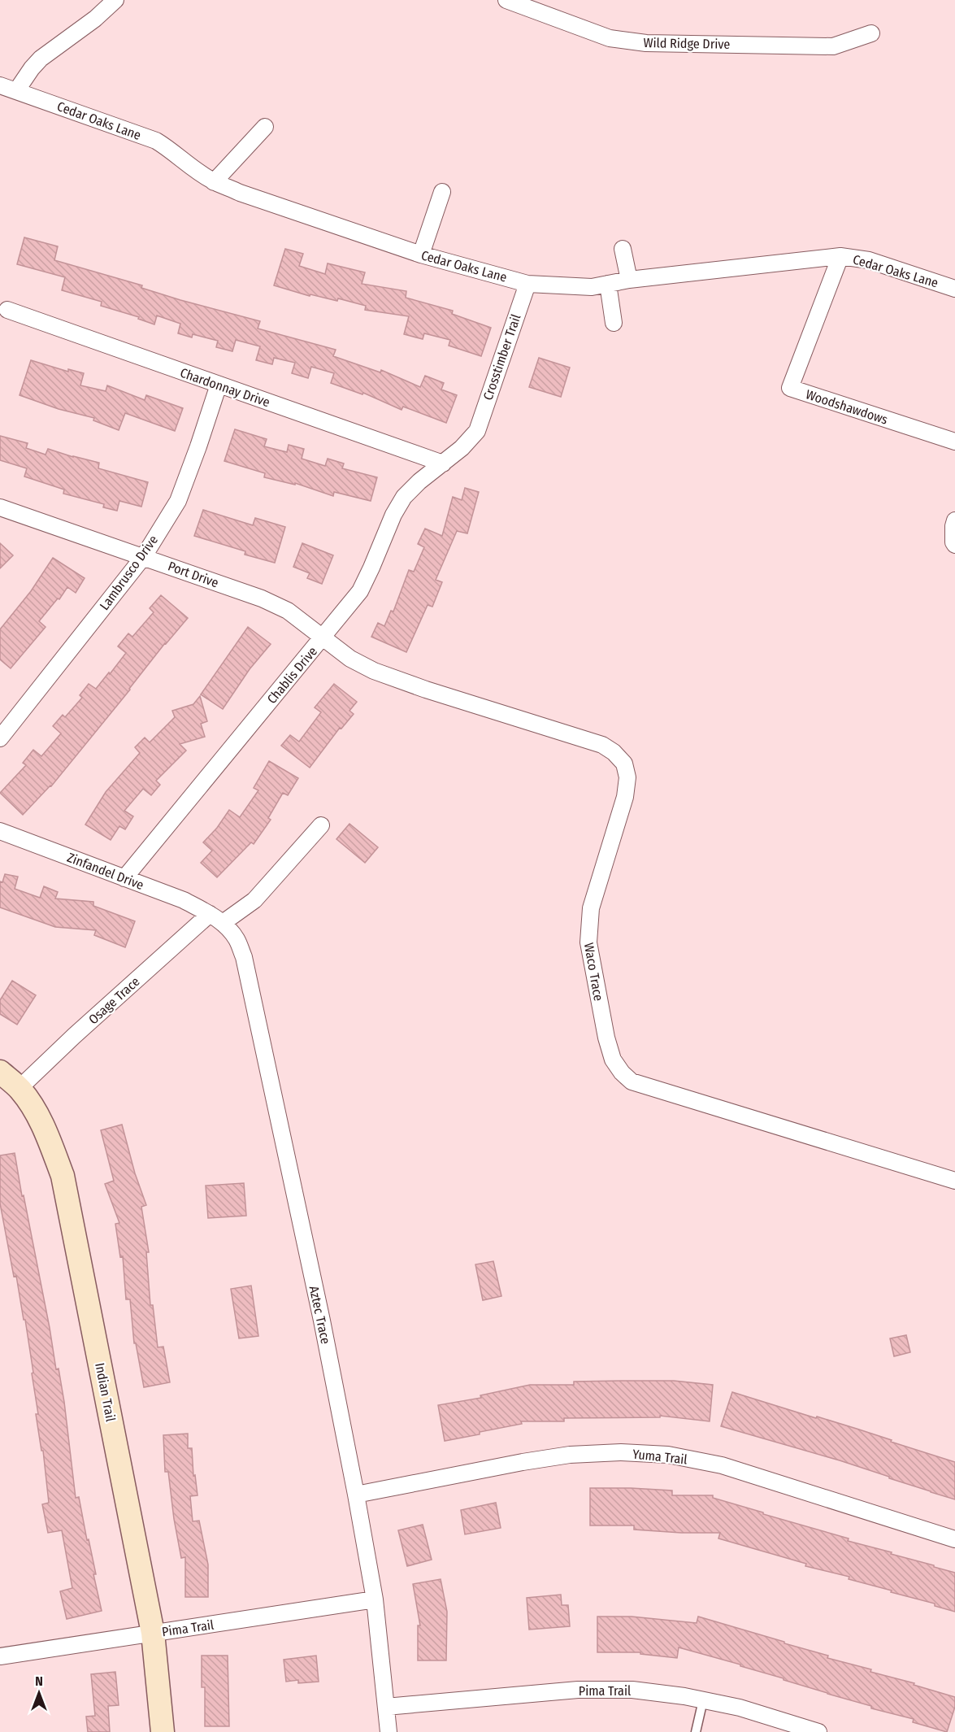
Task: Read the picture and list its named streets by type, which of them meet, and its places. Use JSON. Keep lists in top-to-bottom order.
{
  "streets": {
    "street": [
      "Wild Ridge Drive",
      "Cedar Oaks Lane",
      "Crosstimber Trail",
      "Chardonnay Drive",
      "Woodshawdows",
      "Lambrusco Drive",
      "Port Drive",
      "Chablis Drive",
      "Zinfandel Drive",
      "Waco Trace",
      "Osage Trace",
      "Aztec Trace",
      "Indian Trail",
      "Yuma Trail",
      "Pima Trail"
    ]
  },
  "crossings": [
    ["Cedar Oaks Lane", "Crosstimber Trail"],
    ["Cedar Oaks Lane", "Woodshawdows"],
    ["Crosstimber Trail", "Chablis Drive"],
    ["Chardonnay Drive", "Lambrusco Drive"],
    ["Chardonnay Drive", "Chablis Drive"],
    ["Lambrusco Drive", "Port Drive"],
    ["Port Drive", "Chablis Drive"],
    ["Port Drive", "Waco Trace"],
    ["Chablis Drive", "Zinfandel Drive"],
    ["Chablis Drive", "Waco Trace"],
    ["Zinfandel Drive", "Osage Trace"],
    ["Zinfandel Drive", "Aztec Trace"],
    ["Osage Trace", "Aztec Trace"],
    ["Osage Trace", "Indian Trail"],
    ["Aztec Trace", "Yuma Trail"],
    ["Aztec Trace", "Pima Trail"],
    ["Indian Trail", "Pima Trail"]
  ],
  "north": "top"
}
